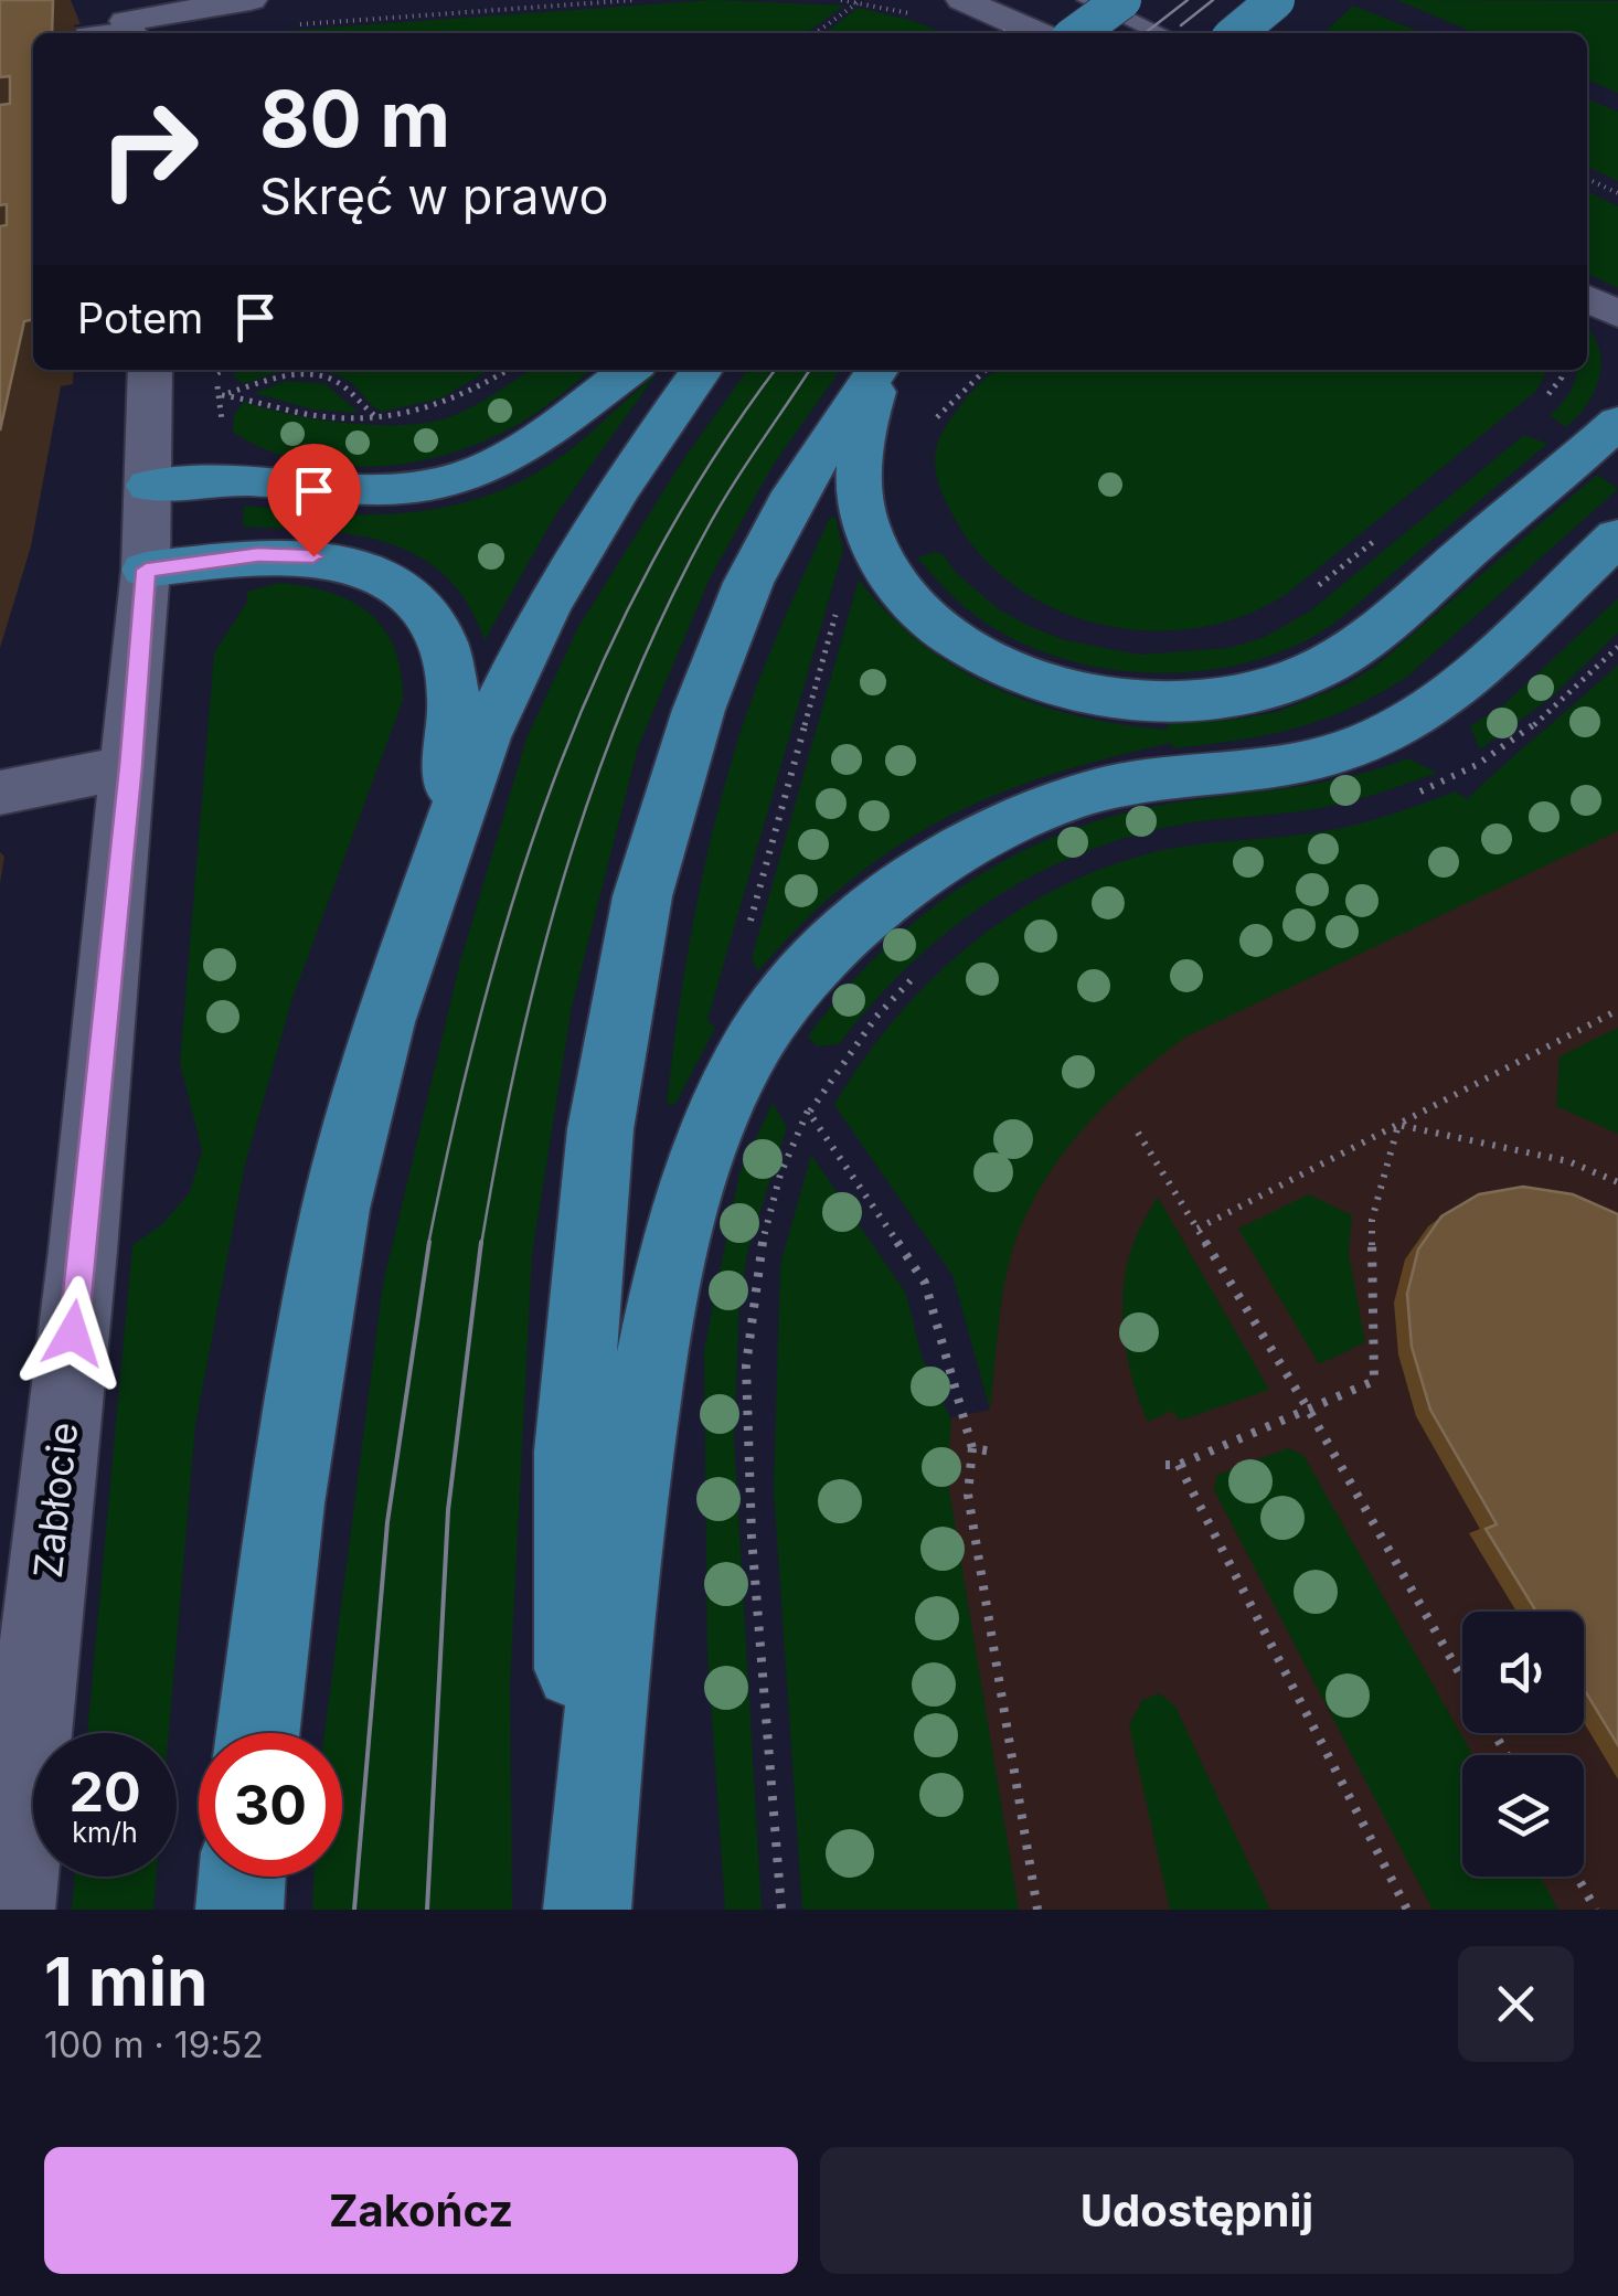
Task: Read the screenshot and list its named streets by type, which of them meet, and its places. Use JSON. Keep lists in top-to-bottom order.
{
  "streets": {
    "street": ["Zabłocie"]
  },
  "page": {
    "turn": ["80 m", "Skręć w prawo"],
    "then": "Potem",
    "speed": "20 km/h",
    "limit": "30",
    "heading": ["1 min", "100 m · 19:52"],
    "buttons": ["Zakończ", "Udostępnij"]
  }
}
